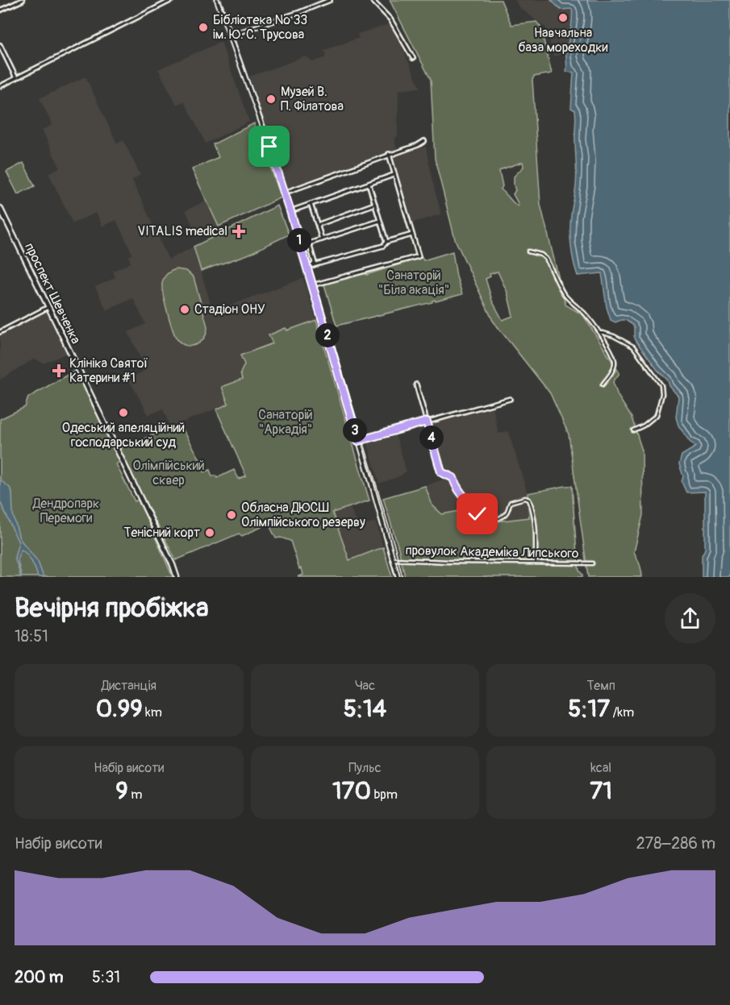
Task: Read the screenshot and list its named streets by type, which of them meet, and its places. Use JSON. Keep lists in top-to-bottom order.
{
  "streets": {
    "main road": ["проспект Шевченка"],
    "street": ["провулок Академіка Липського"]
  },
  "parks": [
    "Санаторій \"Біла акація\"",
    "Санаторій \"Аркадія\"",
    "Олімпійський сквер",
    "Дендропарк Перемоги"
  ],
  "places": {
    "other": [
      "Навчальна база мореходки",
      "Бібліотека № 33 ім. Ю. С. Трусова",
      "Музей В. П. Філатова",
      "Стадіон ОНУ",
      "Одеський апеляційний господарський суд",
      "Обласна ДЮСШ Олімпійського резерву",
      "Тенісний корт"
    ],
    "health": ["VITALIS medical", "Клініка Святої Катерини #1"]
  },
  "page": {
    "pins": [
      "1",
      "2",
      "3",
      "4"
    ],
    "heading": ["Вечірня пробіжка", "18:51"],
    "stats": [
      ["Дистанція", "0.99 km"],
      ["Час", "5:14"],
      ["Темп", "5:17 /km"],
      ["Набір висоти", "9 m"],
      ["Пульс", "170 bpm"],
      ["kcal", "71"]
    ],
    "chart": ["Набір висоти", "278–286 m"],
    "list": [
      {
        "name": "200 m",
        "note": "5:31"
      }
    ]
  }
}
